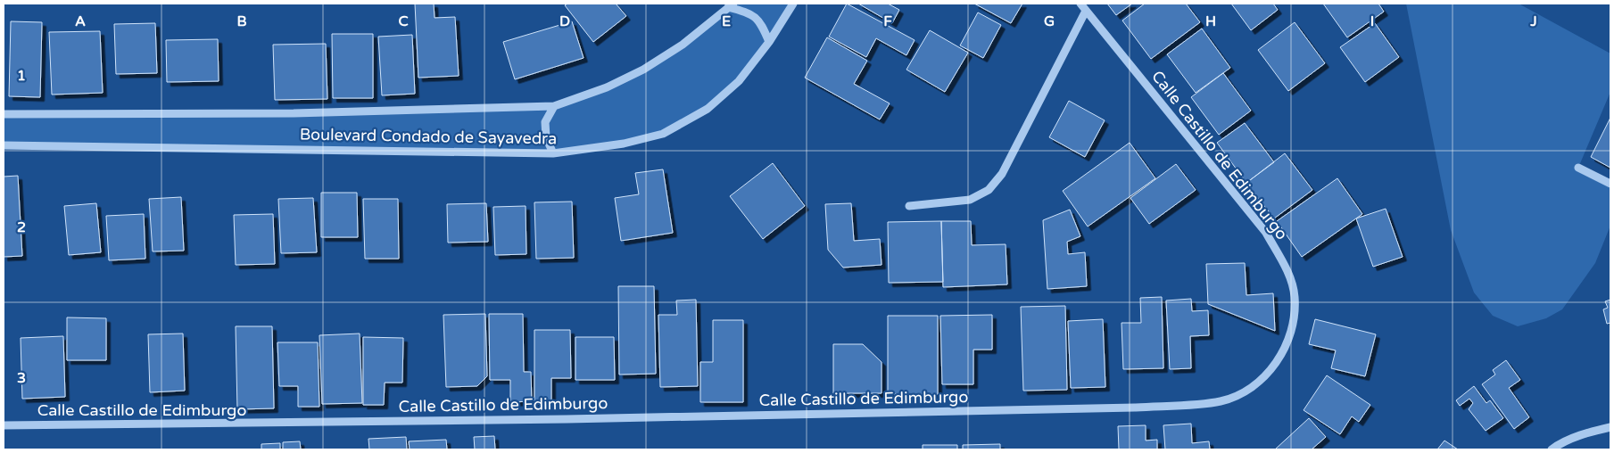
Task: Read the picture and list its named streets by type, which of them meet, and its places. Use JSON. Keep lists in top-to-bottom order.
{
  "streets": {
    "street": ["Boulevard Condado de Sayavedra", "Calle Castillo de Edimburgo"]
  },
  "grid": {
    "columns": [
      "A",
      "B",
      "C",
      "D",
      "E",
      "F",
      "G",
      "H",
      "I",
      "J"
    ],
    "rows": ["1", "2", "3"]
  }
}
